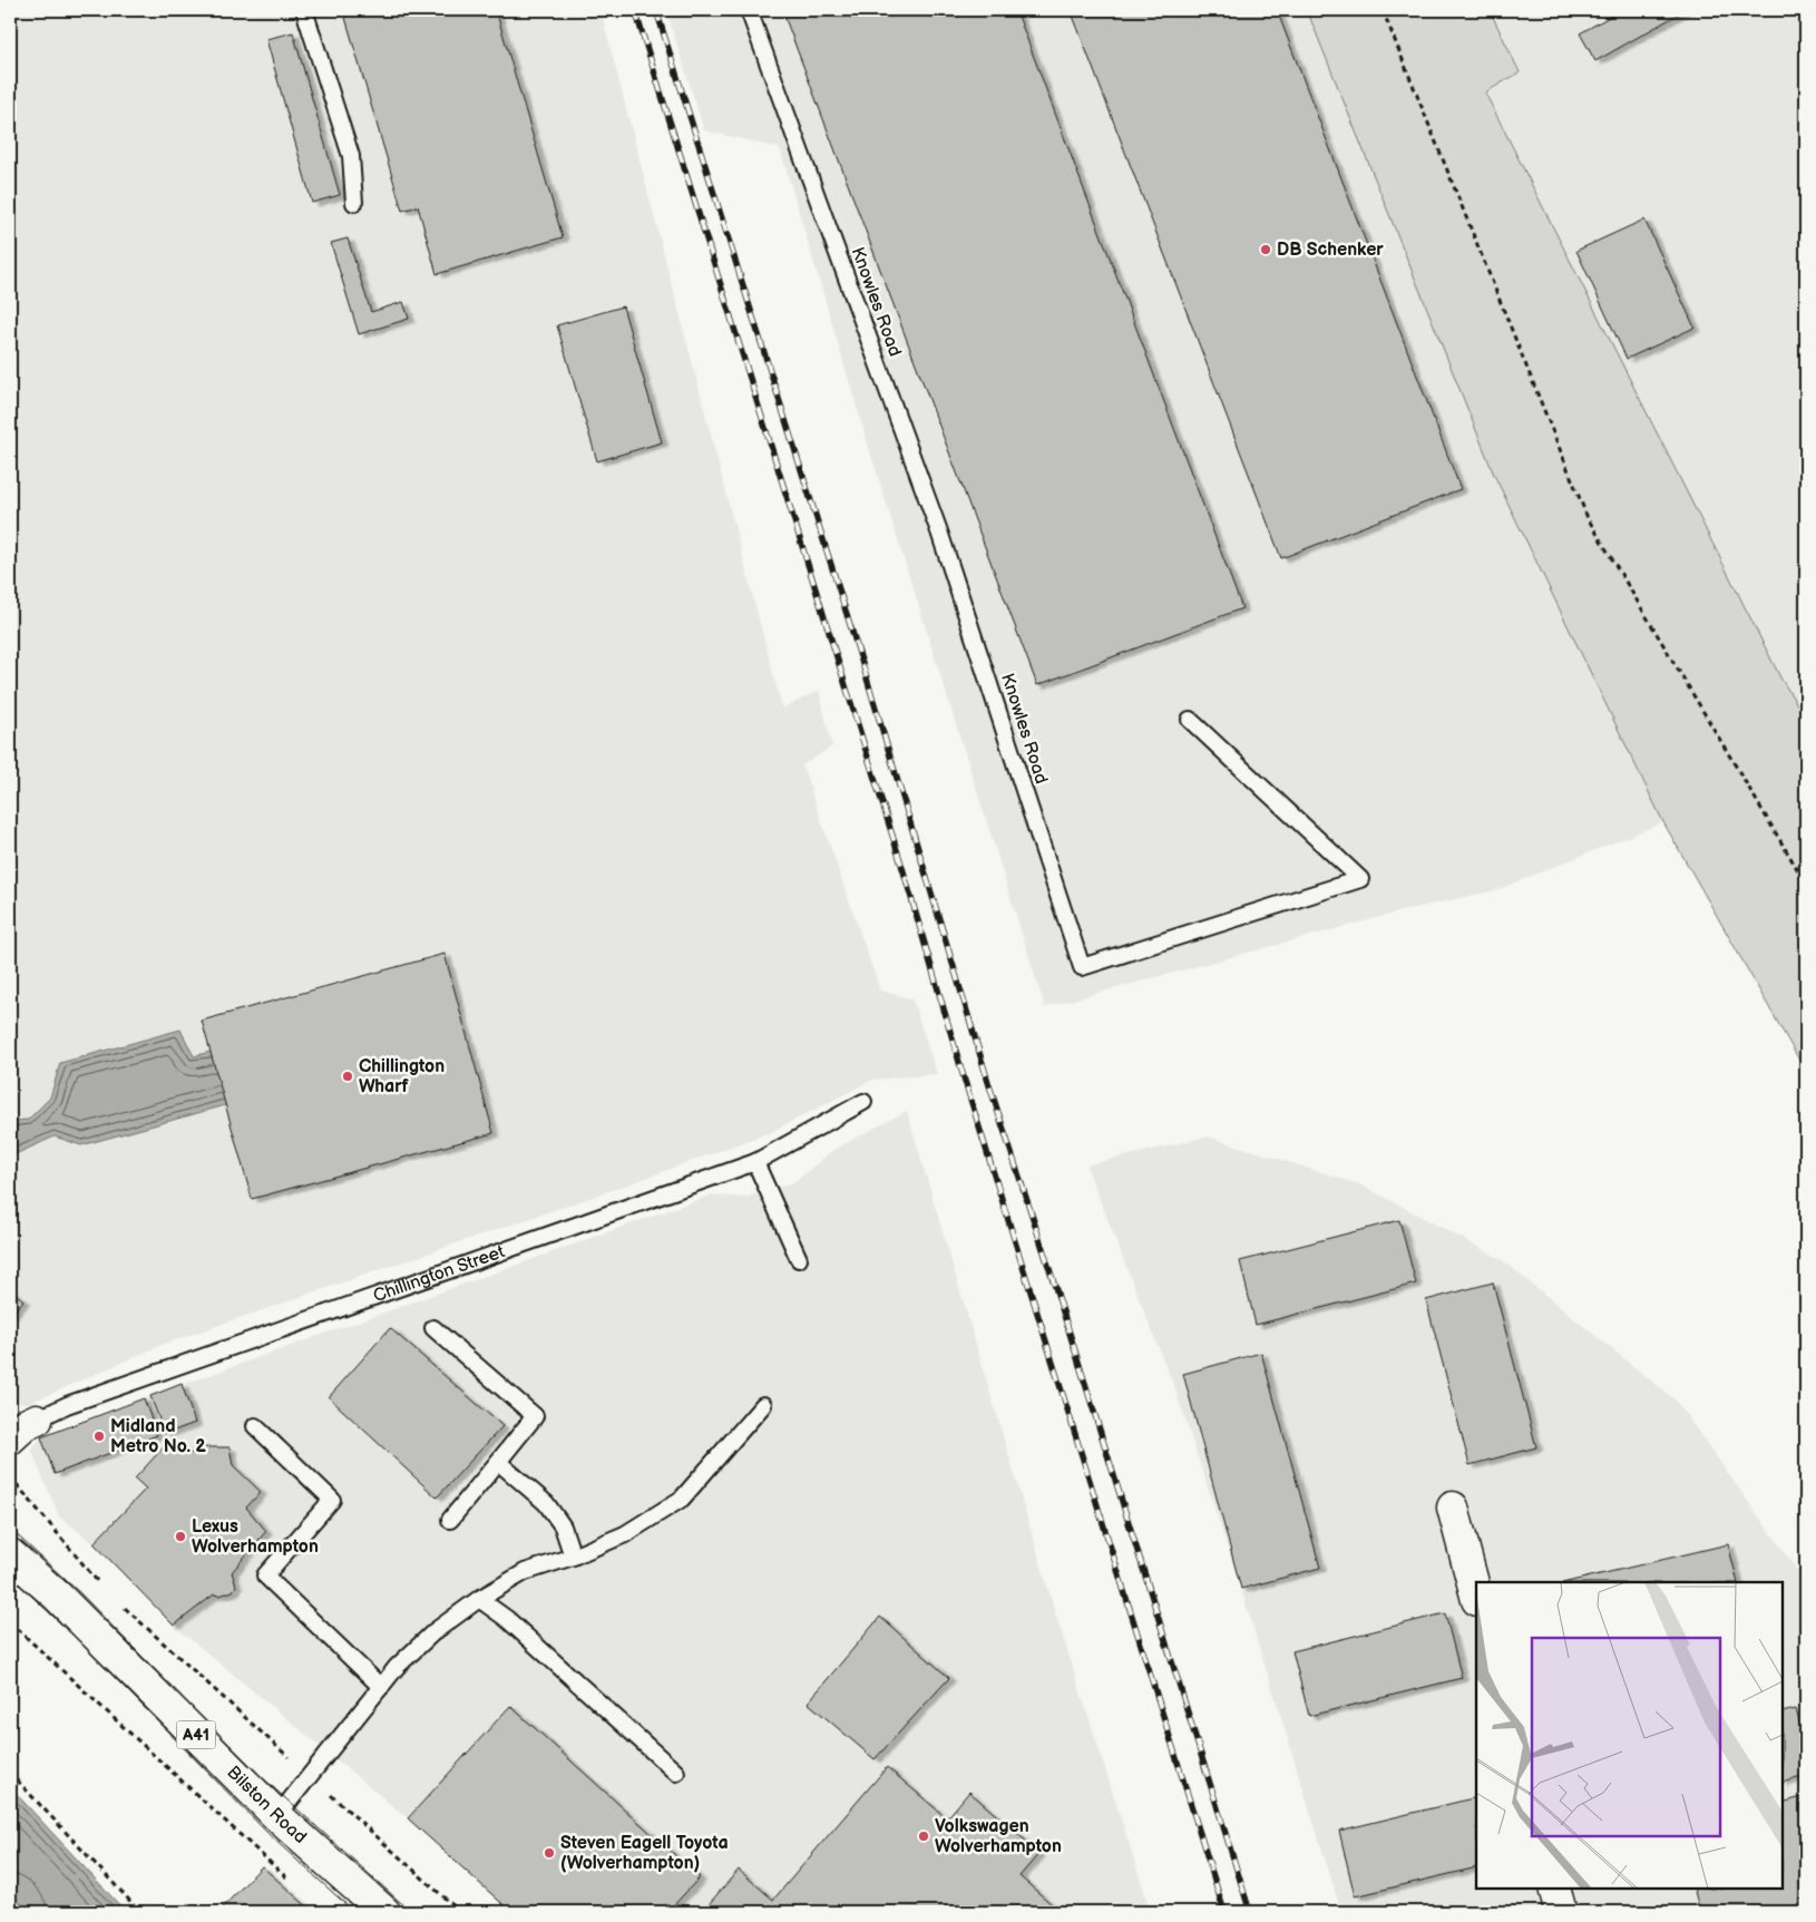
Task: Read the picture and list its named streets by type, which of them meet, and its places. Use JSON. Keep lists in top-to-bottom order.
{
  "streets": {
    "main road": ["A41", "Bilston Road"],
    "lane": ["Knowles Road", "Chillington Street"]
  },
  "places": [
    "DB Schenker",
    "Chillington Wharf",
    "Midland Metro No. 2",
    "Lexus Wolverhampton",
    "Volkswagen Wolverhampton",
    "Steven Eagell Toyota (Wolverhampton)"
  ]
}
